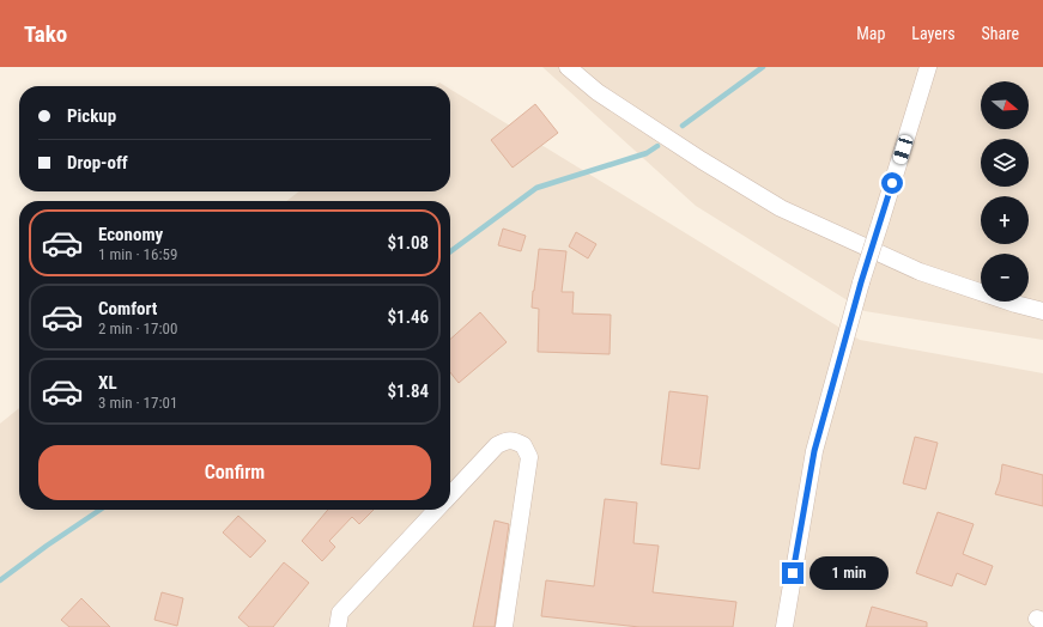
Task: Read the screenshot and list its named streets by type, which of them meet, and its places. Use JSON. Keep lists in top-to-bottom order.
{
  "north": "right",
  "page": {
    "header": "Tako",
    "nav": ["Map", "Layers", "Share"],
    "map_buttons": ["+", "−"],
    "banner": ["Pickup", "Drop-off"],
    "list": [
      {
        "name": "Economy",
        "note": "1 min · 16:59",
        "value": "$1.08"
      },
      {
        "name": "Comfort",
        "note": "2 min · 17:00",
        "value": "$1.46"
      },
      {
        "name": "XL",
        "note": "3 min · 17:01",
        "value": "$1.84"
      }
    ],
    "buttons": "Confirm",
    "bubble": "1 min"
  }
}
